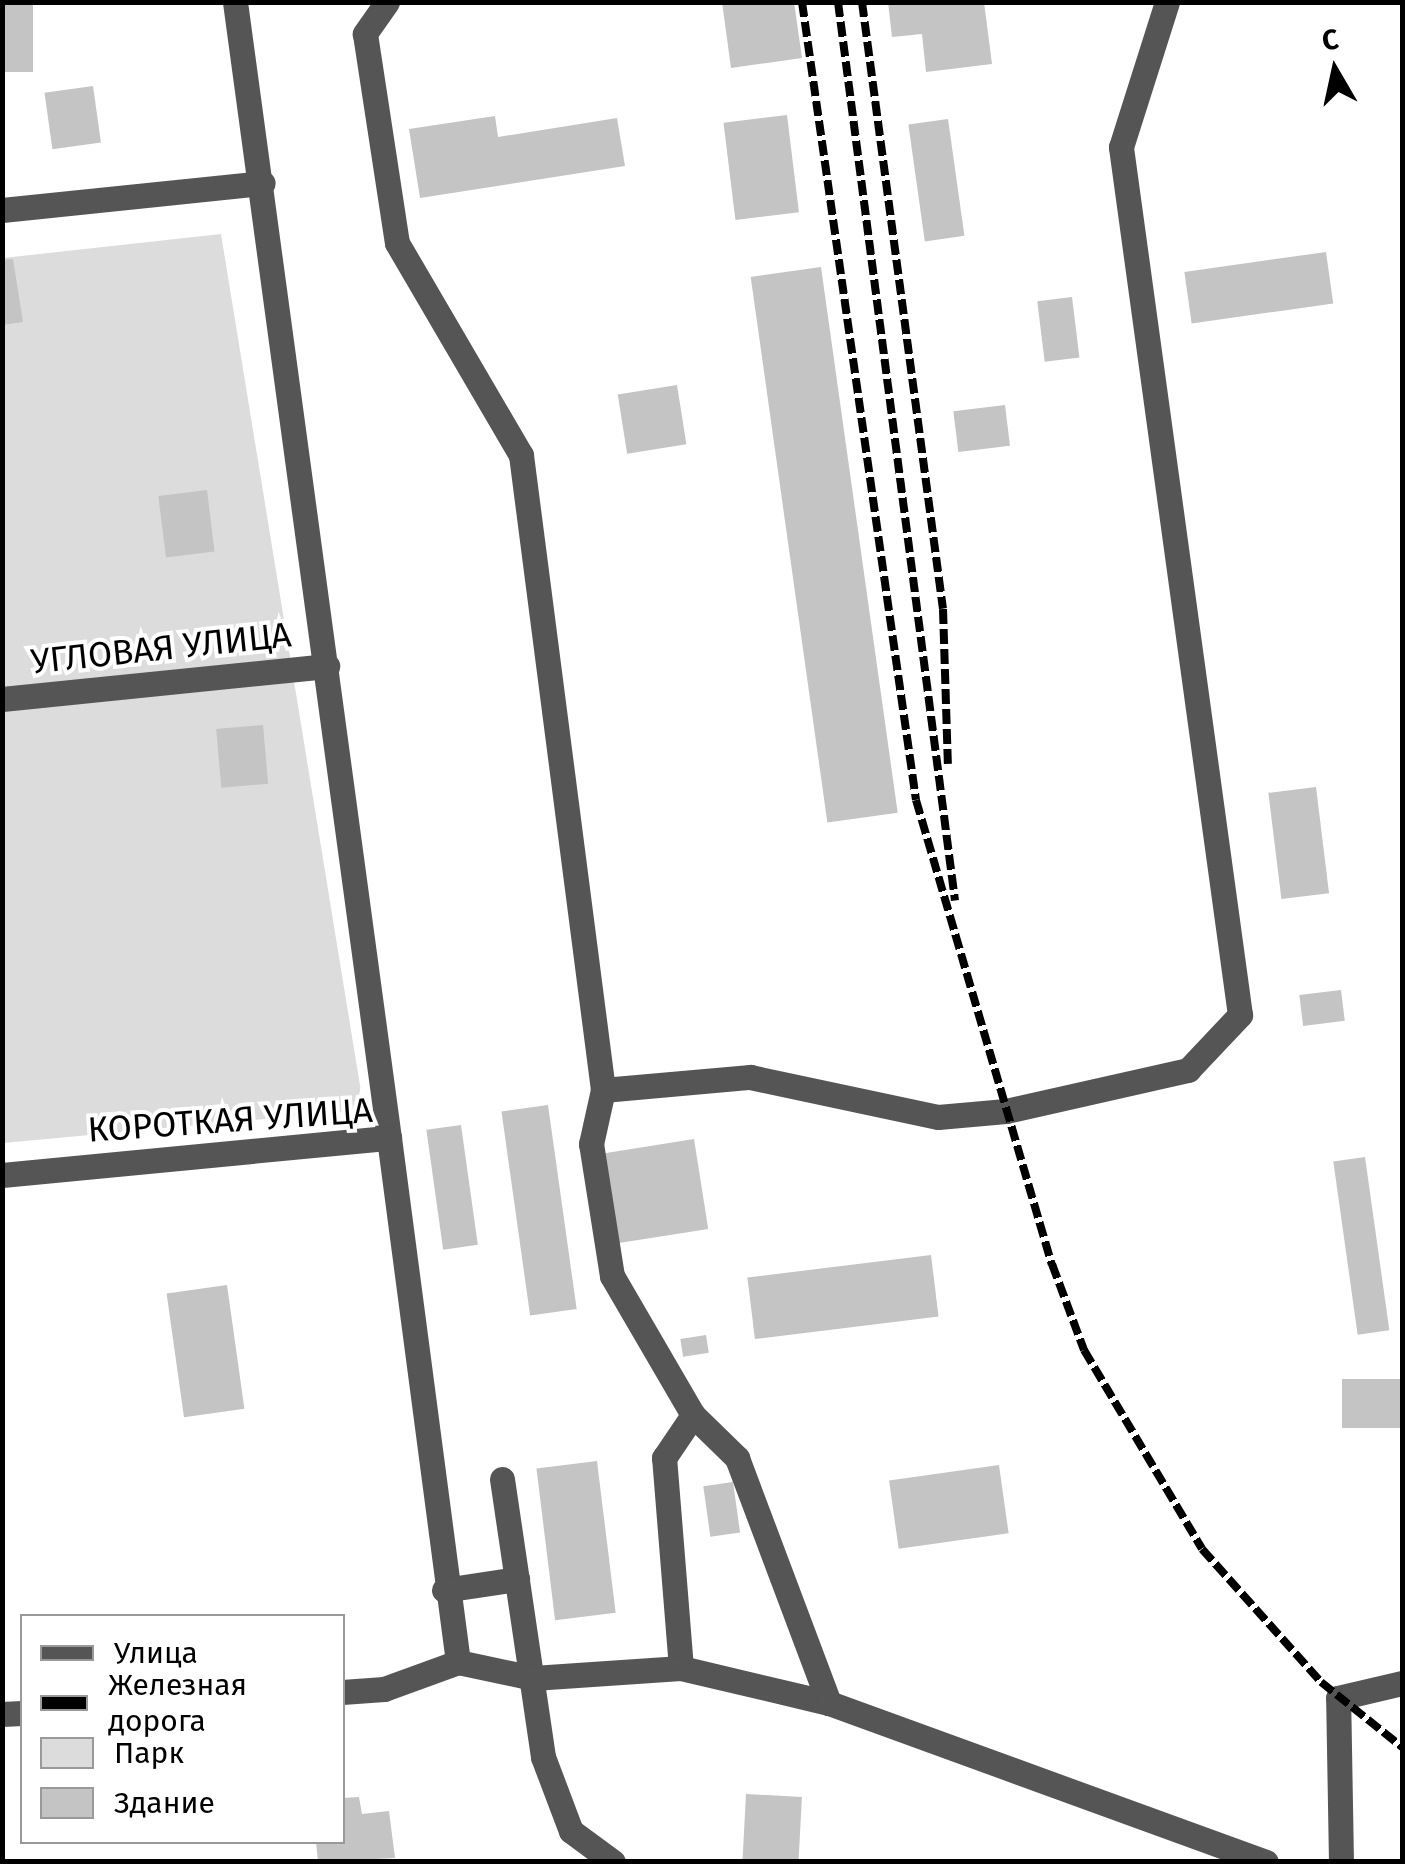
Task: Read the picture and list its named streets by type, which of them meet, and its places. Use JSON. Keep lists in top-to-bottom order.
{
  "streets": {
    "street": ["УГЛОВАЯ УЛИЦА", "КОРОТКАЯ УЛИЦА"]
  },
  "legend": [
    "Улица",
    "Железная дорога",
    "Парк",
    "Здание"
  ],
  "north": "top"
}
